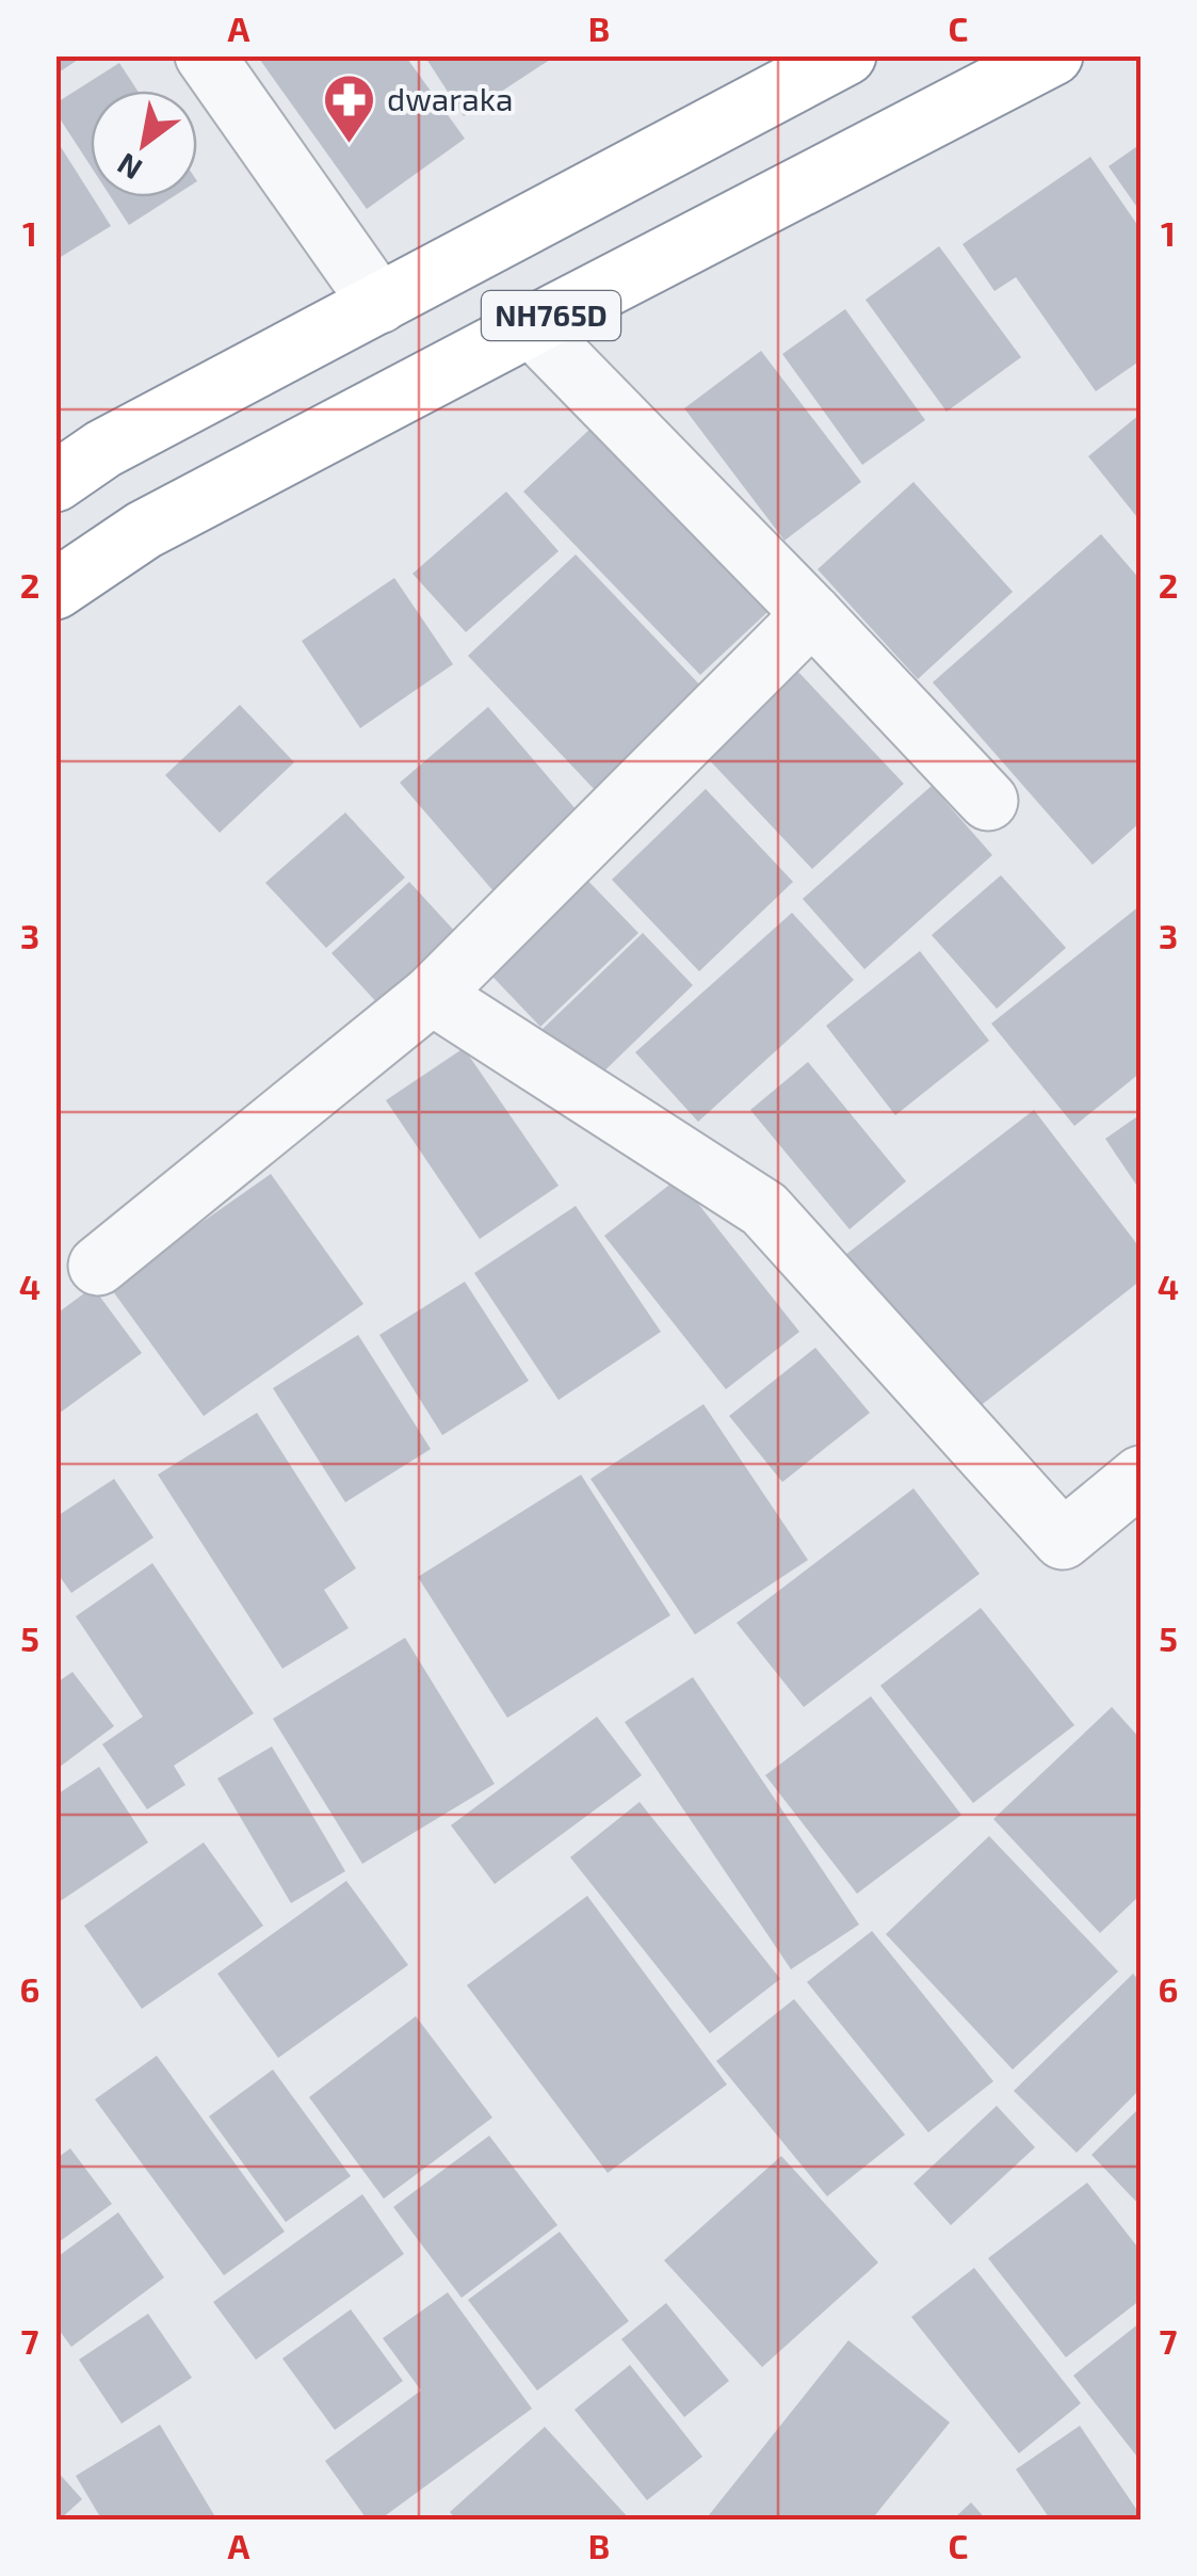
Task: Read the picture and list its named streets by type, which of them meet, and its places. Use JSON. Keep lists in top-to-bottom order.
{
  "streets": {
    "highway": ["NH765D"]
  },
  "places": {
    "pharmacy": ["dwaraka"]
  },
  "north": "bottom left",
  "grid": {
    "columns": ["A", "B", "C"],
    "rows": [
      "1",
      "2",
      "3",
      "4",
      "5",
      "6",
      "7"
    ]
  }
}
